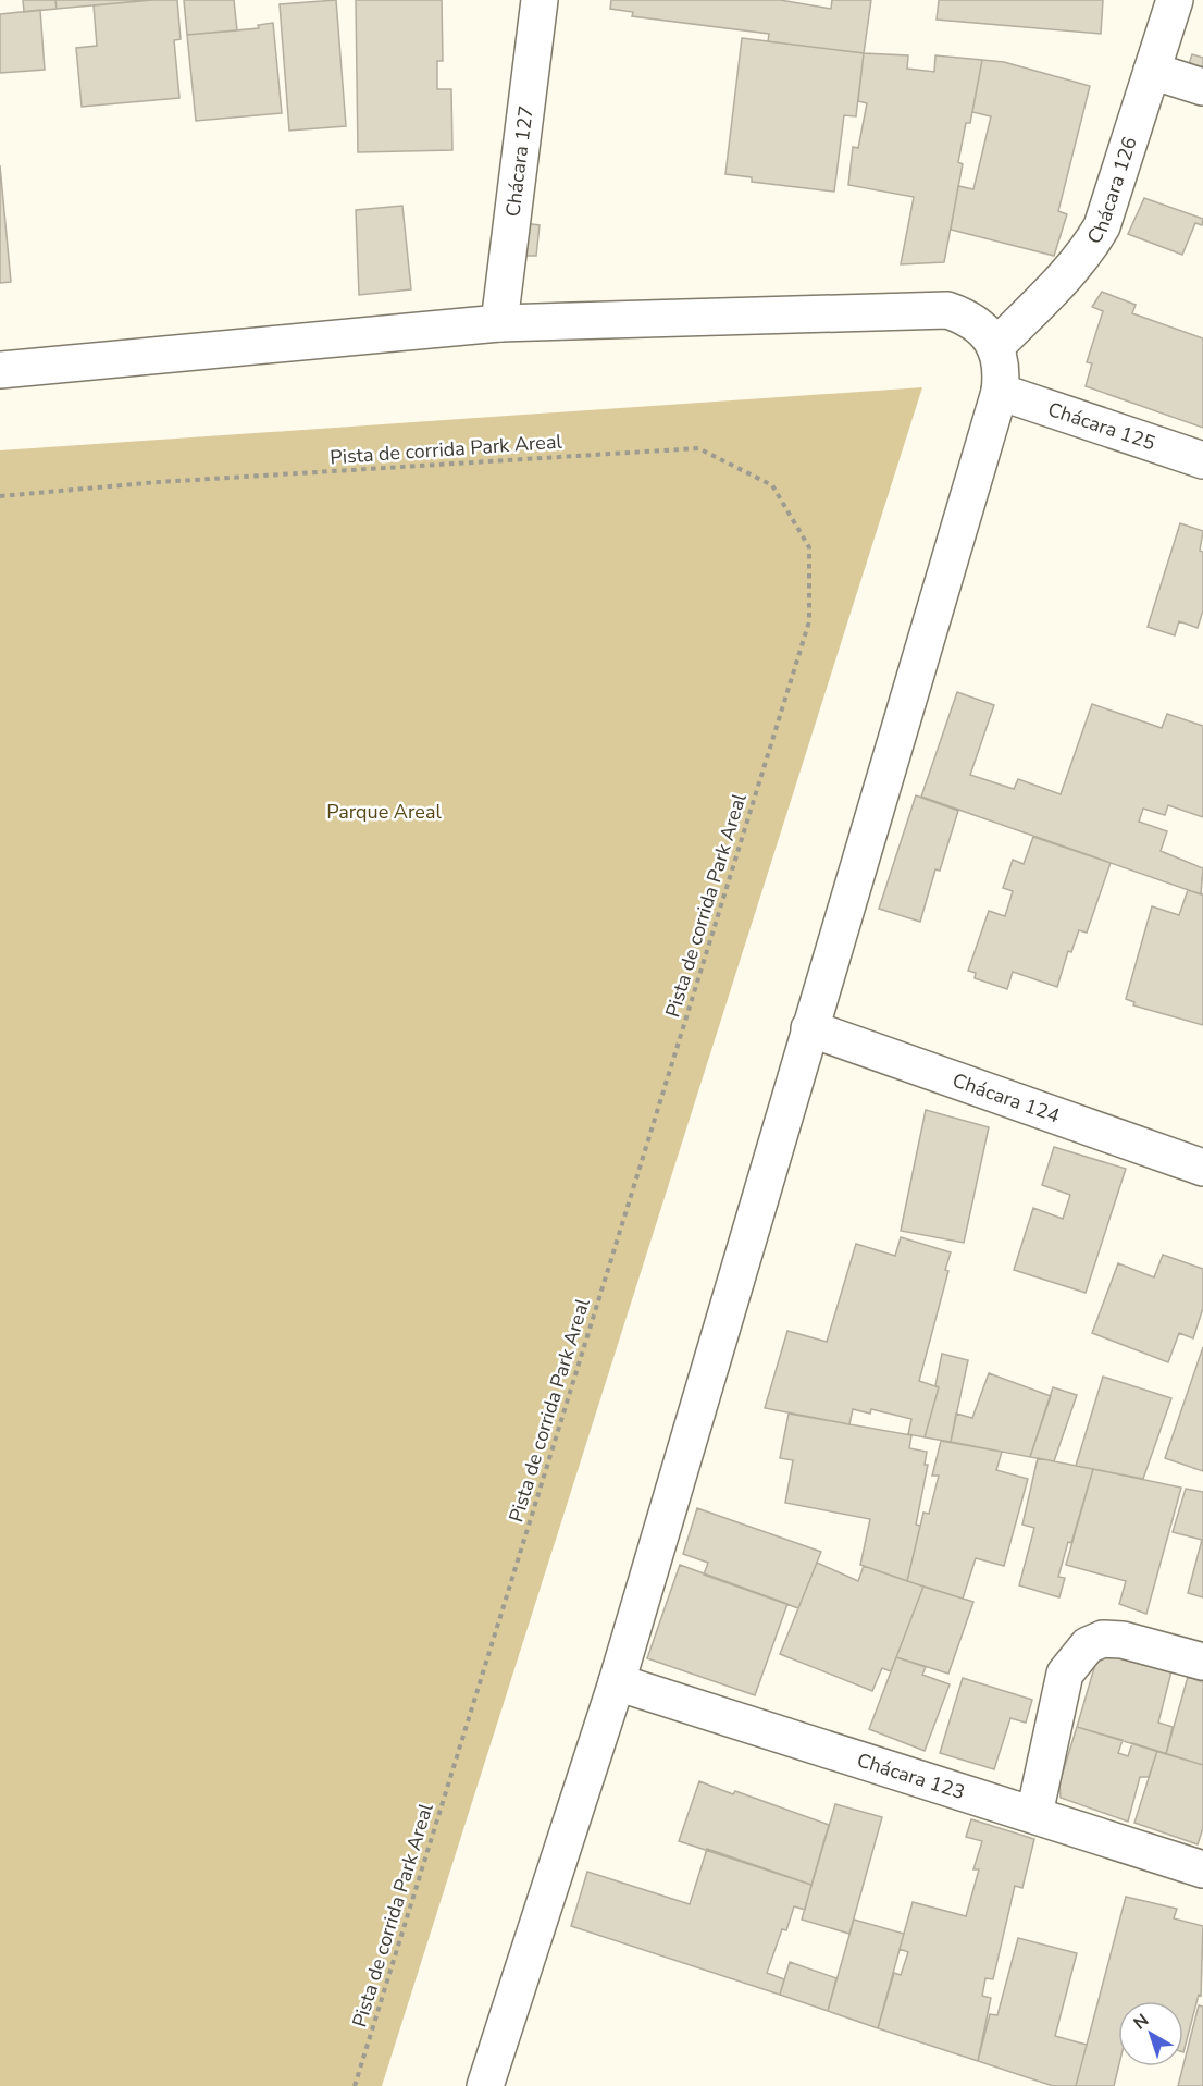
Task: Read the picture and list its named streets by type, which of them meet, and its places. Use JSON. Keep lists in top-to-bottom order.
{
  "streets": {
    "street": [
      "Chácara 127",
      "Chácara 126",
      "Chácara 125",
      "Chácara 124",
      "Chácara 123"
    ],
    "path": ["Pista de corrida Park Areal"]
  },
  "parks": ["Parque Areal"],
  "north": "top left"
}
